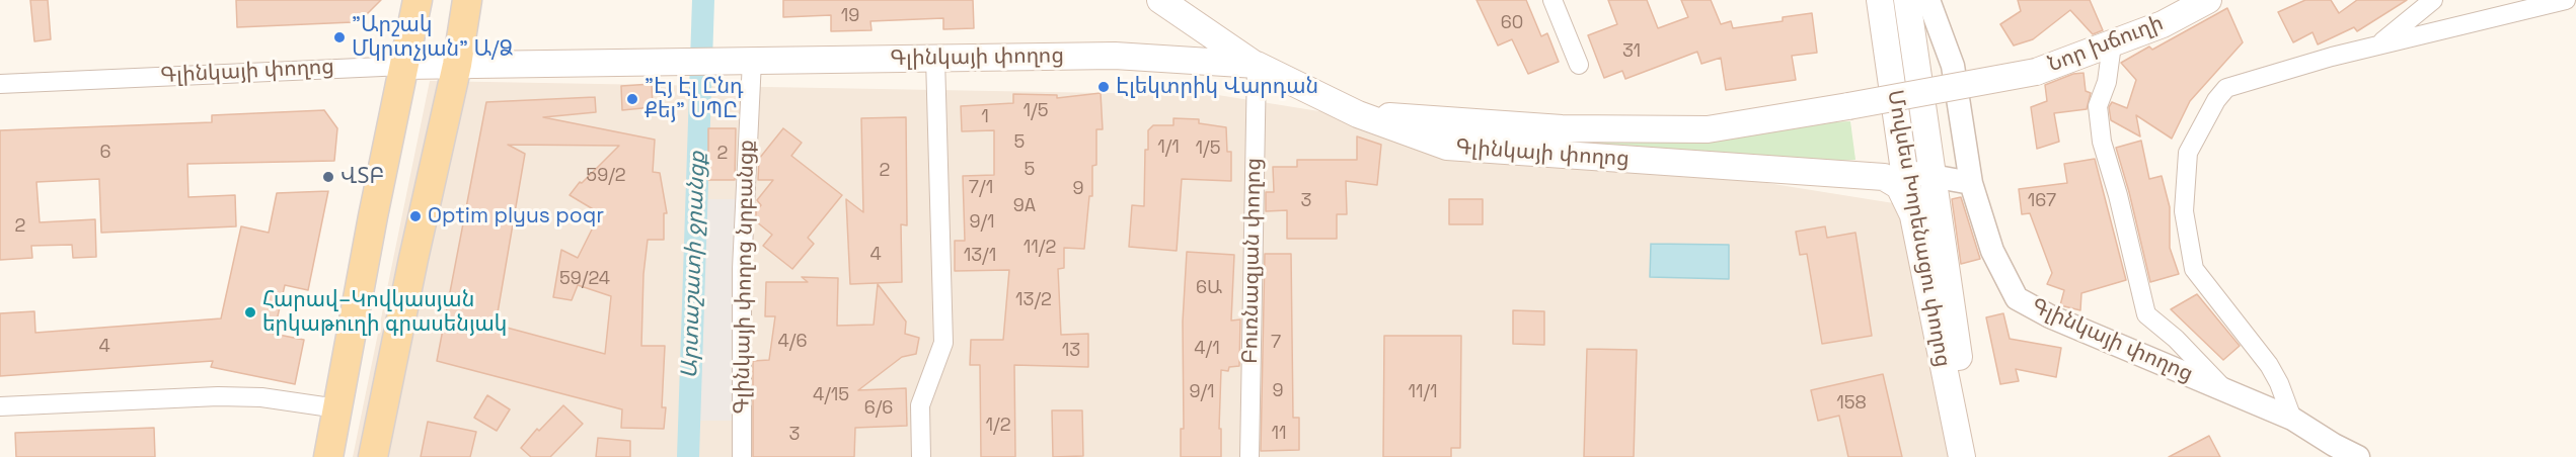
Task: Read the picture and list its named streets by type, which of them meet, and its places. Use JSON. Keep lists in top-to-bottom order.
{
  "streets": {
    "main road": ["Նոր խճուղի", "Գլինկայի փողոց", "Մովսես Խորենացու փողոց"],
    "street": ["Բուռնազյան փողոց", "Գլինկայի փողոց նրբանցք"]
  },
  "crossings": [
    ["Նոր խճուղի", "Գլինկայի փողոց"],
    ["Գլինկայի փողոց", "Մովսես Խորենացու փողոց"],
    ["Գլինկայի փողոց", "Բուռնազյան փողոց"],
    ["Գլինկայի փողոց", "Գլինկայի փողոց նրբանցք"]
  ],
  "water": ["Արտաշատի ջրանցք"],
  "places": [
    "\"Արշակ Մկրտչյան\" Ա/Ձ",
    "Էլեկտրիկ Վարդան",
    "\"Էյ Էլ Ընդ Քեյ\" ՍՊԸ",
    "ՎՏԲ",
    "Optim plyus poqr",
    "Հարավ–Կովկասյան երկաթուղի գրասենյակ"
  ],
  "house_numbers": [
    "19",
    "60",
    "31",
    "1/5",
    "1",
    "5",
    "1/1",
    "1/5",
    "6",
    "2",
    "5",
    "2",
    "59/2",
    "7/1",
    "9",
    "3",
    "167",
    "9A",
    "9/1",
    "2",
    "11/2",
    "4",
    "13/1",
    "59/24",
    "6Ա",
    "13/2",
    "4/6",
    "7",
    "4",
    "4/1",
    "13",
    "9",
    "9/1",
    "11/1",
    "4/15",
    "158",
    "6/6",
    "1/2",
    "11",
    "3"
  ]
}
